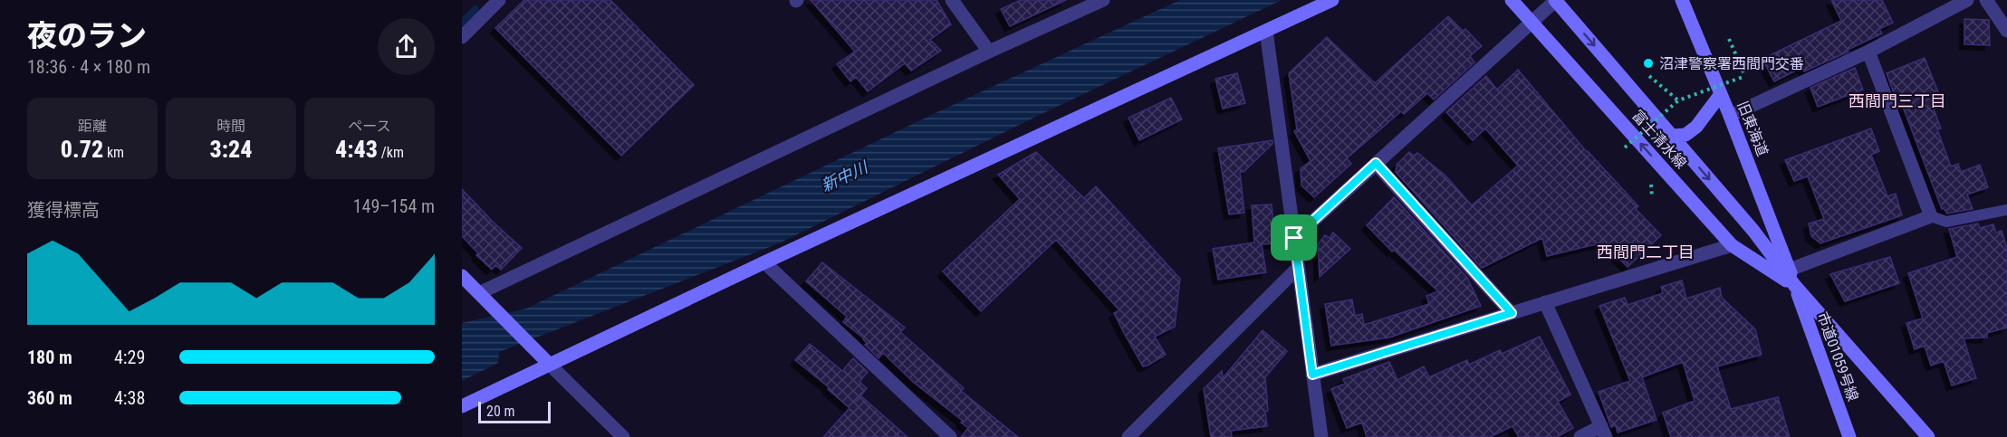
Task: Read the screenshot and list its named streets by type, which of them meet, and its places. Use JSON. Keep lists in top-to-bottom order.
{
  "streets": {
    "street": ["旧東海道", "富士清水線", "市道01059号線"]
  },
  "crossings": [
    ["旧東海道", "富士清水線"],
    ["旧東海道", "市道01059号線"],
    ["富士清水線", "市道01059号線"]
  ],
  "districts": ["西間門三丁目", "西間門二丁目"],
  "water": ["新中川"],
  "places": ["沼津警察署西間門交番"],
  "scale_bar": "20 m",
  "page": {
    "heading": ["夜のラン", "18:36 · 4 × 180 m"],
    "stats": [
      ["距離", "0.72 km"],
      ["時間", "3:24"],
      ["ペース", "4:43 /km"]
    ],
    "chart": ["獲得標高", "149–154 m"],
    "list": [
      {
        "name": "180 m",
        "note": "4:29"
      },
      {
        "name": "360 m",
        "note": "4:38"
      }
    ],
    "scale": "20 m"
  }
}
